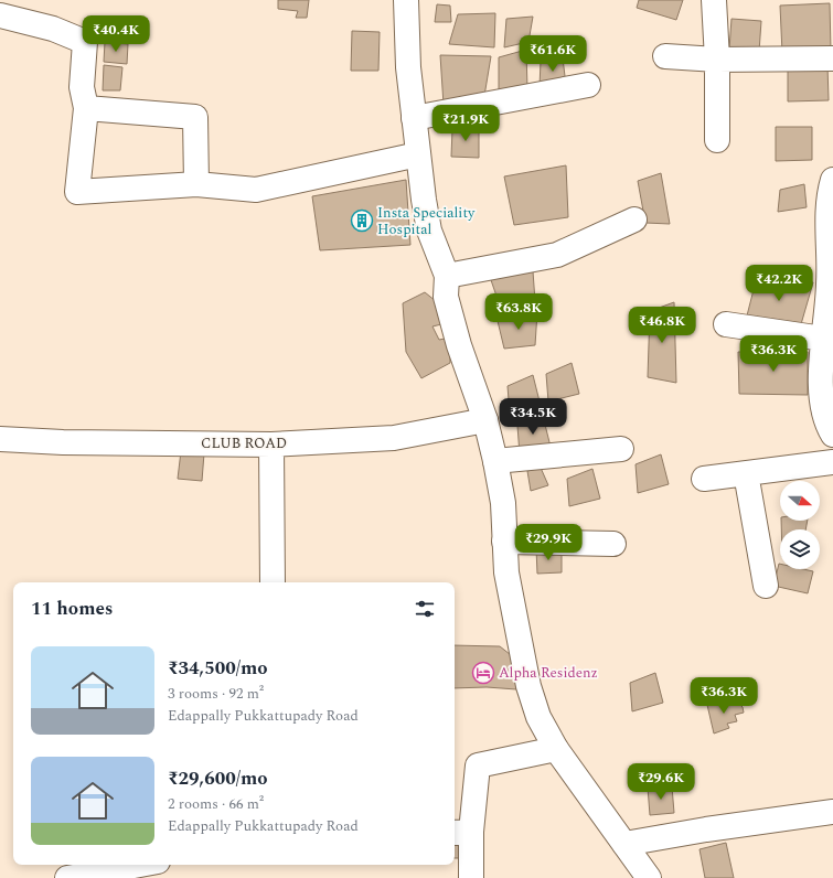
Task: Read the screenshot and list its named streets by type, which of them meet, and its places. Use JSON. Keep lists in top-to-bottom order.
{
  "streets": {
    "street": ["CLUB ROAD"]
  },
  "places": {
    "building": ["Insta Speciality Hospital"],
    "hotel": ["Alpha Residenz"]
  },
  "north": "right",
  "page": {
    "price": [
      "₹40.4K",
      "₹61.6K",
      "₹21.9K",
      "₹42.2K",
      "₹63.8K",
      "₹46.8K",
      "₹36.3K",
      "₹34.5K",
      "₹29.9K",
      "₹36.3K",
      "₹29.6K"
    ],
    "heading": "11 homes",
    "list": [
      {
        "name": "₹34,500/mo",
        "note": "3 rooms · 92 m² · Edappally Pukkattupady Road"
      },
      {
        "name": "₹29,600/mo",
        "note": "2 rooms · 66 m² · Edappally Pukkattupady Road"
      }
    ]
  }
}
